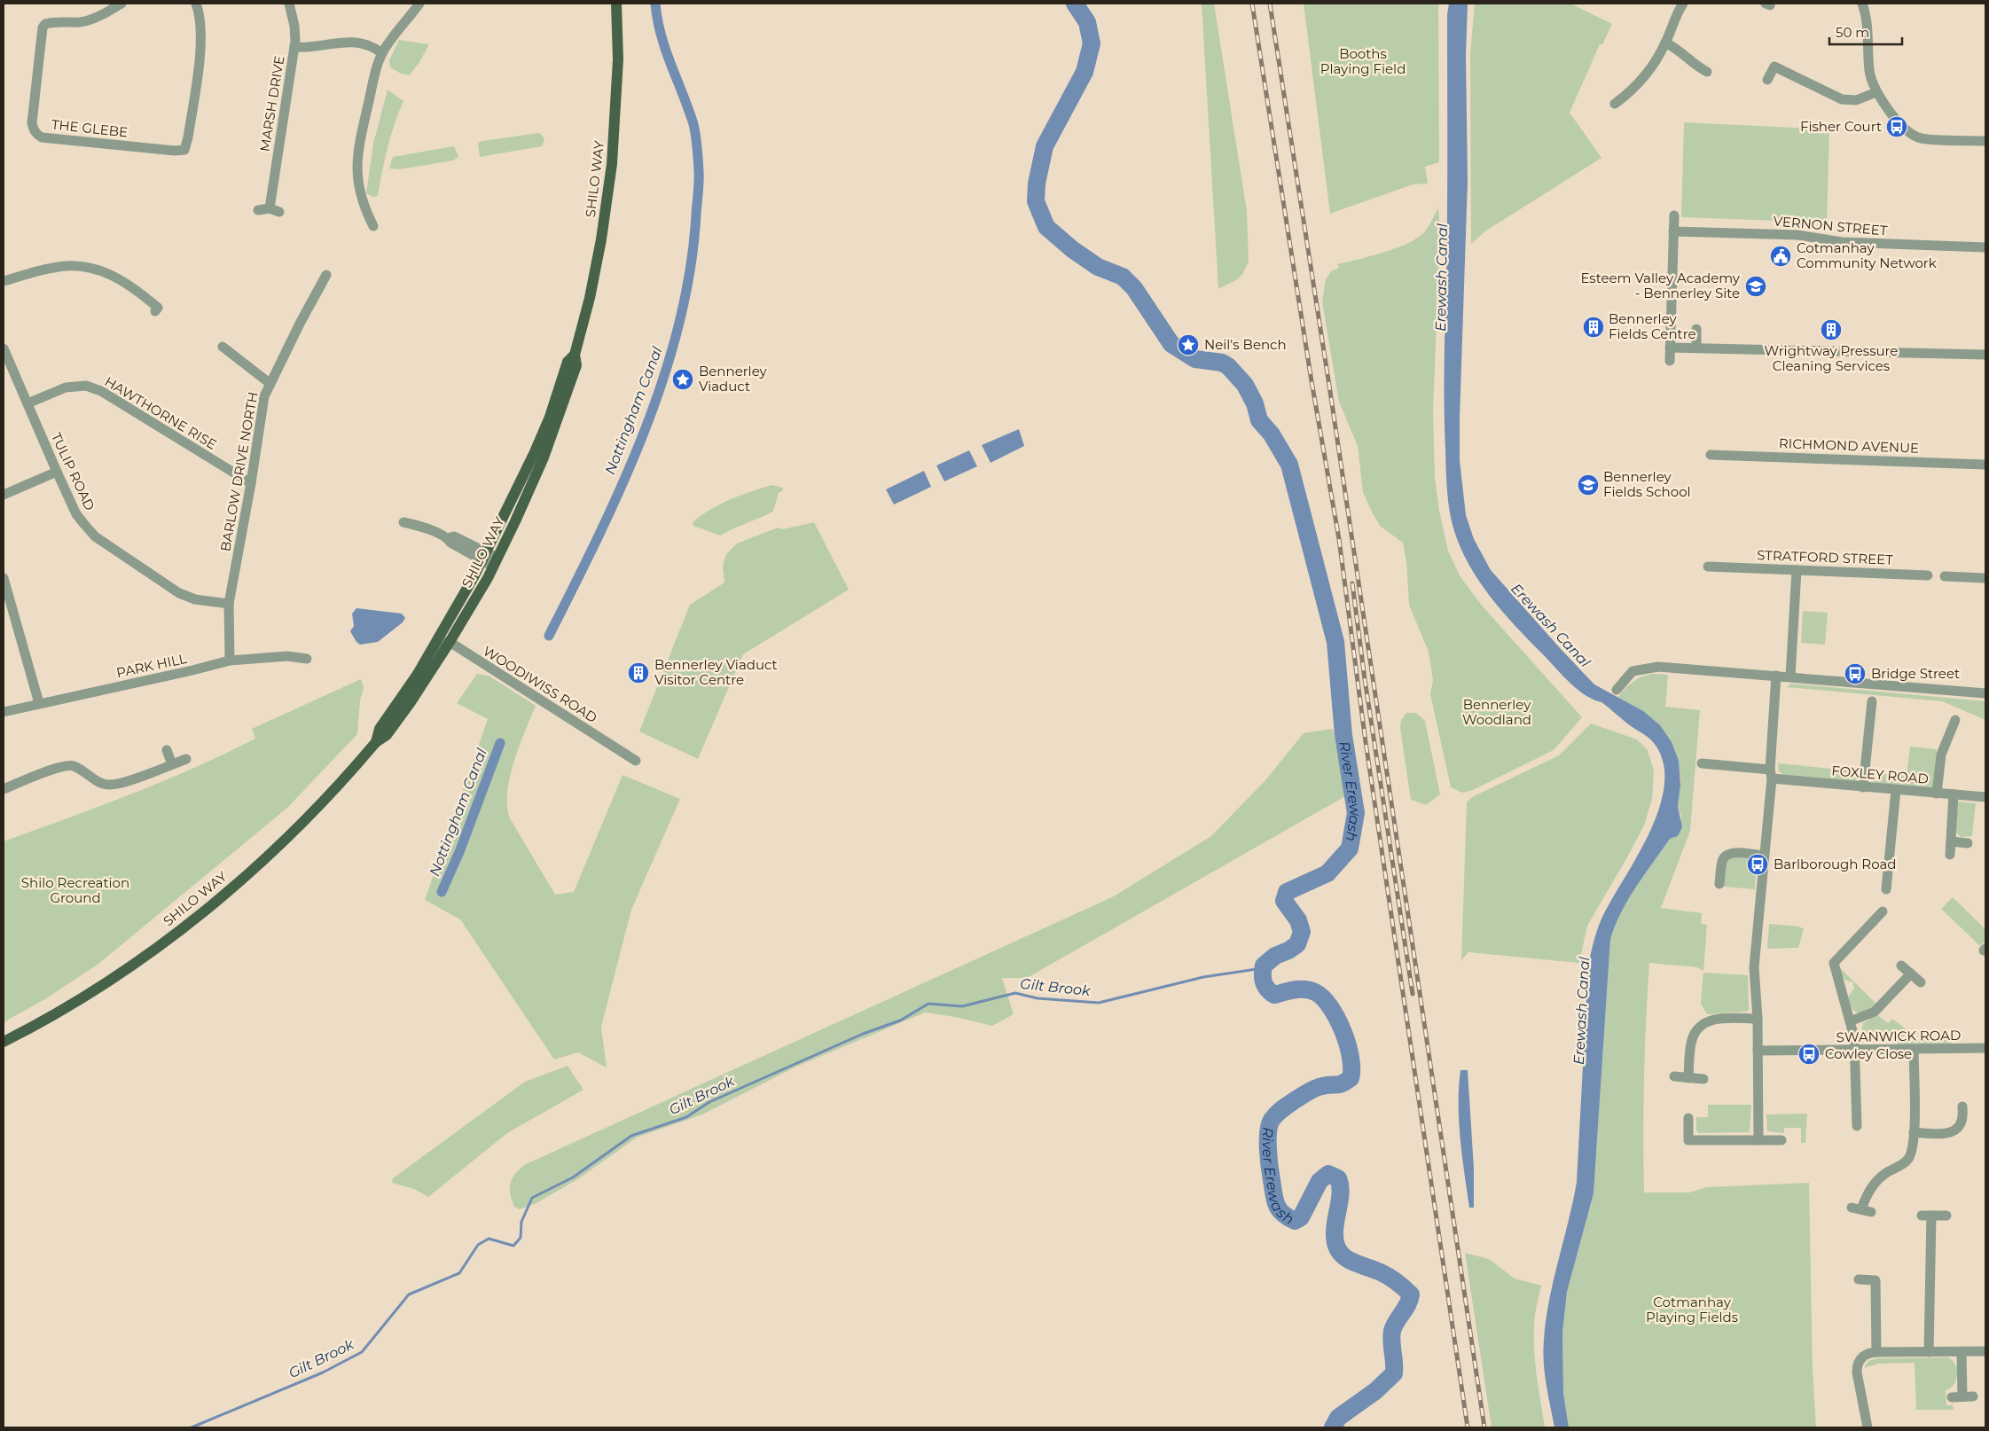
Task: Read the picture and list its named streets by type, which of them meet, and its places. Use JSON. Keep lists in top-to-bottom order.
{
  "streets": {
    "main road": ["SHILO WAY"],
    "street": [
      "MARSH DRIVE",
      "THE GLEBE",
      "VERNON STREET",
      "HAWTHORNE RISE",
      "RICHMOND AVENUE",
      "TULIP ROAD",
      "BARLOW DRIVE NORTH",
      "STRATFORD STREET",
      "PARK HILL",
      "WOODIWISS ROAD",
      "FOXLEY ROAD",
      "SWANWICK ROAD"
    ]
  },
  "crossings": [
    ["SHILO WAY", "WOODIWISS ROAD"],
    ["HAWTHORNE RISE", "TULIP ROAD"],
    ["HAWTHORNE RISE", "BARLOW DRIVE NORTH"],
    ["TULIP ROAD", "BARLOW DRIVE NORTH"],
    ["BARLOW DRIVE NORTH", "PARK HILL"]
  ],
  "water": [
    "Erewash Canal",
    "Nottingham Canal",
    "River Erewash",
    "Gilt Brook"
  ],
  "parks": [
    "Booths Playing Field",
    "Bennerley Woodland",
    "Shilo Recreation Ground",
    "Cotmanhay Playing Fields"
  ],
  "places": {
    "bus stop": [
      "Fisher Court",
      "Bridge Street",
      "Barlborough Road",
      "Cowley Close"
    ],
    "public building": ["Cotmanhay Community Network"],
    "school or university": ["Esteem Valley Academy - Bennerley Site", "Bennerley Fields School"],
    "building": ["Bennerley Fields Centre", "Wrightway Pressure Cleaning Services", "Bennerley Viaduct Visitor Centre"],
    "place": ["Neil's Bench", "Bennerley Viaduct"]
  },
  "scale_bar": "50 m"
}
